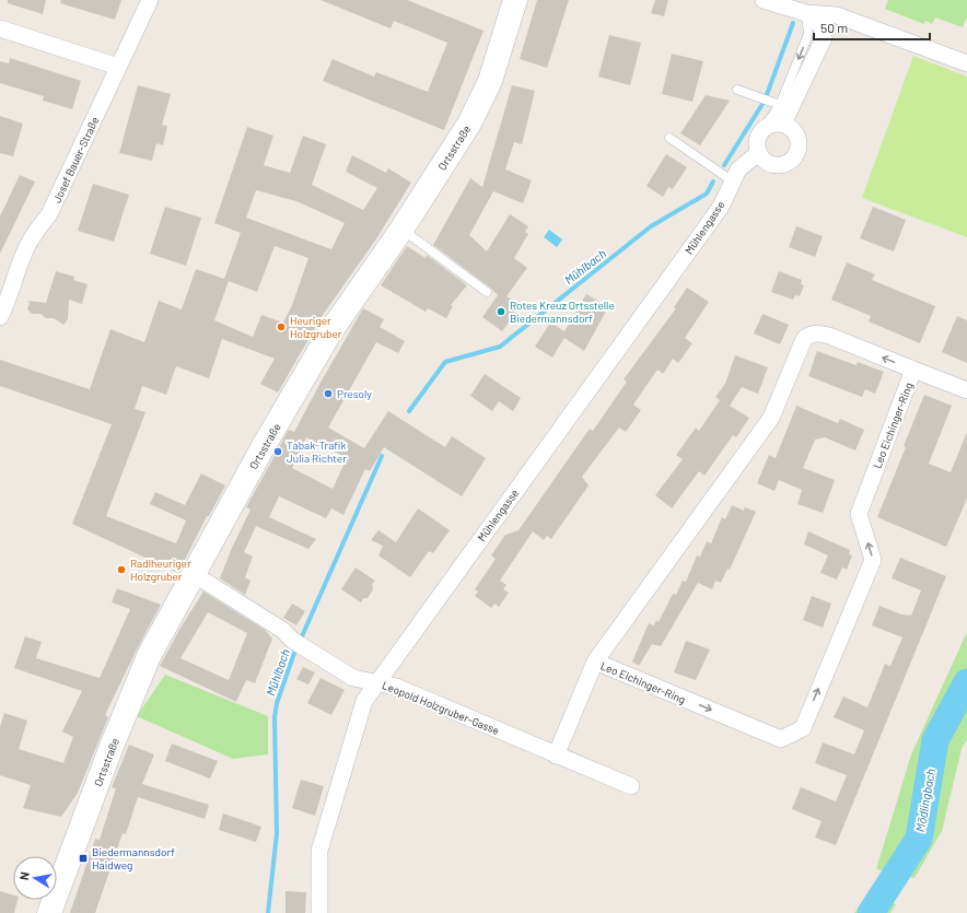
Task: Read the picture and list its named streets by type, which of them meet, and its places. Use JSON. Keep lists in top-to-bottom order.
{
  "streets": {
    "street": [
      "Ortsstraße",
      "Josef Bauer-Straße",
      "Mühlengasse",
      "Leo Eichinger-Ring",
      "Leopold Holzgruber-Gasse"
    ]
  },
  "crossings": [
    ["Ortsstraße", "Leopold Holzgruber-Gasse"],
    ["Mühlengasse", "Leopold Holzgruber-Gasse"]
  ],
  "water": ["Mühlbach", "Mödlingbach"],
  "places": {
    "other": [
      "Rotes Kreuz Ortsstelle Biedermannsdorf",
      "Heuriger Holzgruber",
      "Presoly",
      "Tabak-Trafik Julia Richter",
      "Radlheuriger Holzgruber"
    ],
    "transit": ["Biedermannsdorf Haidweg"]
  },
  "scale_bar": "50 m",
  "north": "left"
}
